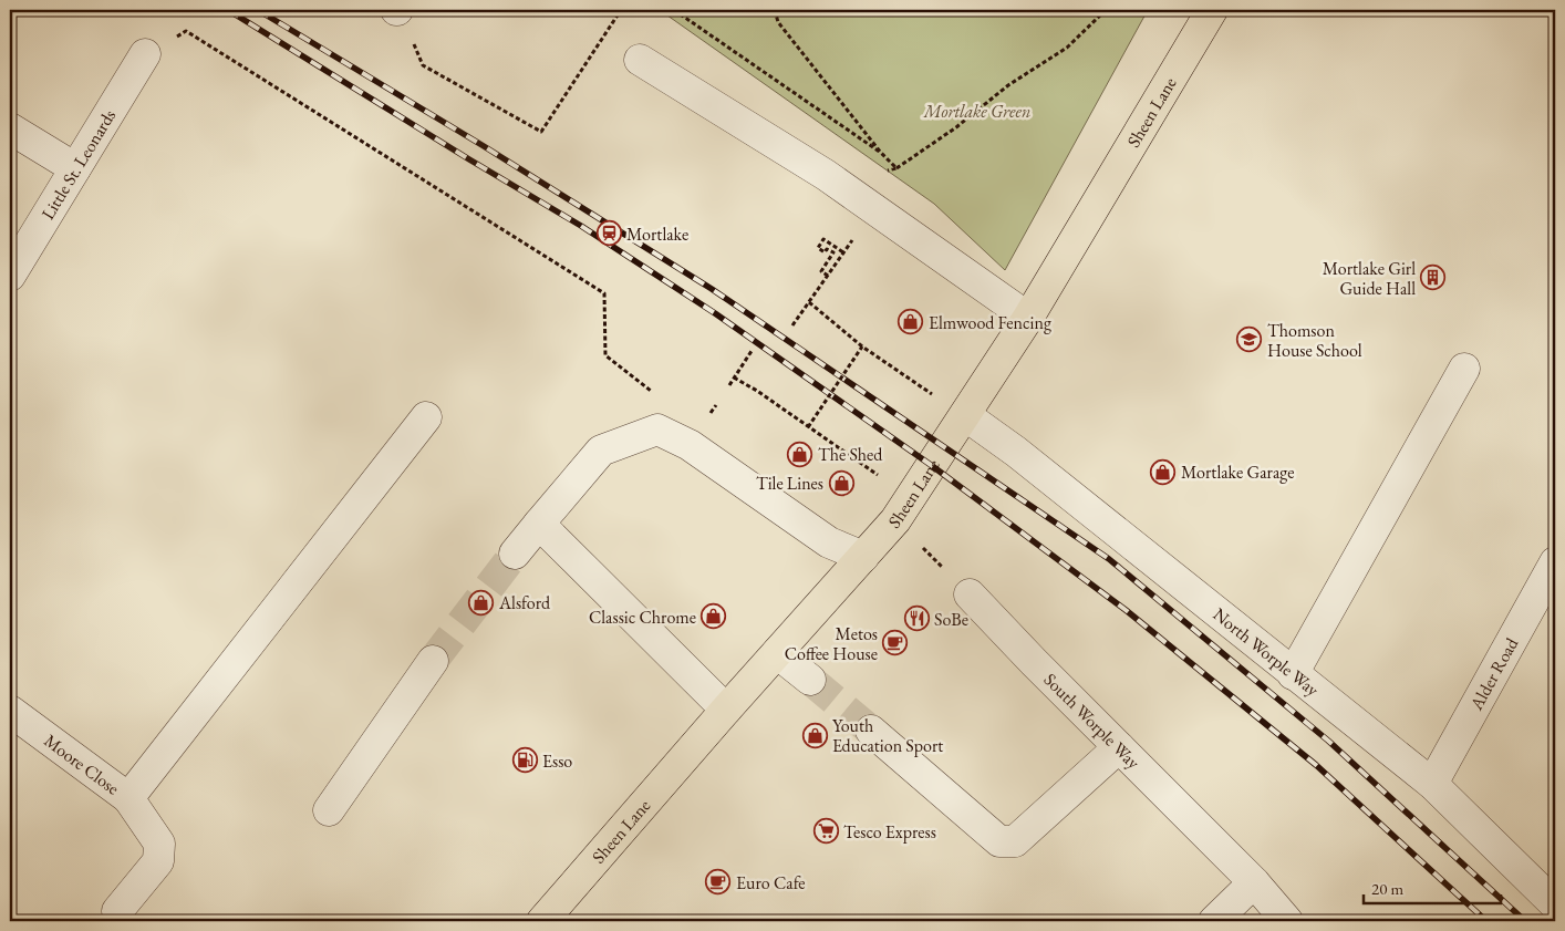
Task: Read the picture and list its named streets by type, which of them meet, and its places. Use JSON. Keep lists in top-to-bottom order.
{
  "streets": {
    "main road": ["Sheen Lane"],
    "street": [
      "Little St. Leonards",
      "North Worple Way",
      "Alder Road",
      "South Worple Way",
      "Moore Close"
    ]
  },
  "crossings": [
    ["Sheen Lane", "North Worple Way"],
    ["North Worple Way", "Alder Road"]
  ],
  "parks": ["Mortlake Green"],
  "places": {
    "station": ["Mortlake"],
    "building": ["Mortlake Girl Guide Hall"],
    "shop": [
      "Elmwood Fencing",
      "The Shed",
      "Mortlake Garage",
      "Tile Lines",
      "Alsford",
      "Classic Chrome",
      "Youth Education Sport"
    ],
    "school or university": ["Thomson House School"],
    "restaurant": ["SoBe"],
    "cafe": ["Metos Coffee House", "Euro Cafe"],
    "fuel station": ["Esso"],
    "supermarket": ["Tesco Express"]
  },
  "scale_bar": "20 m"
}
